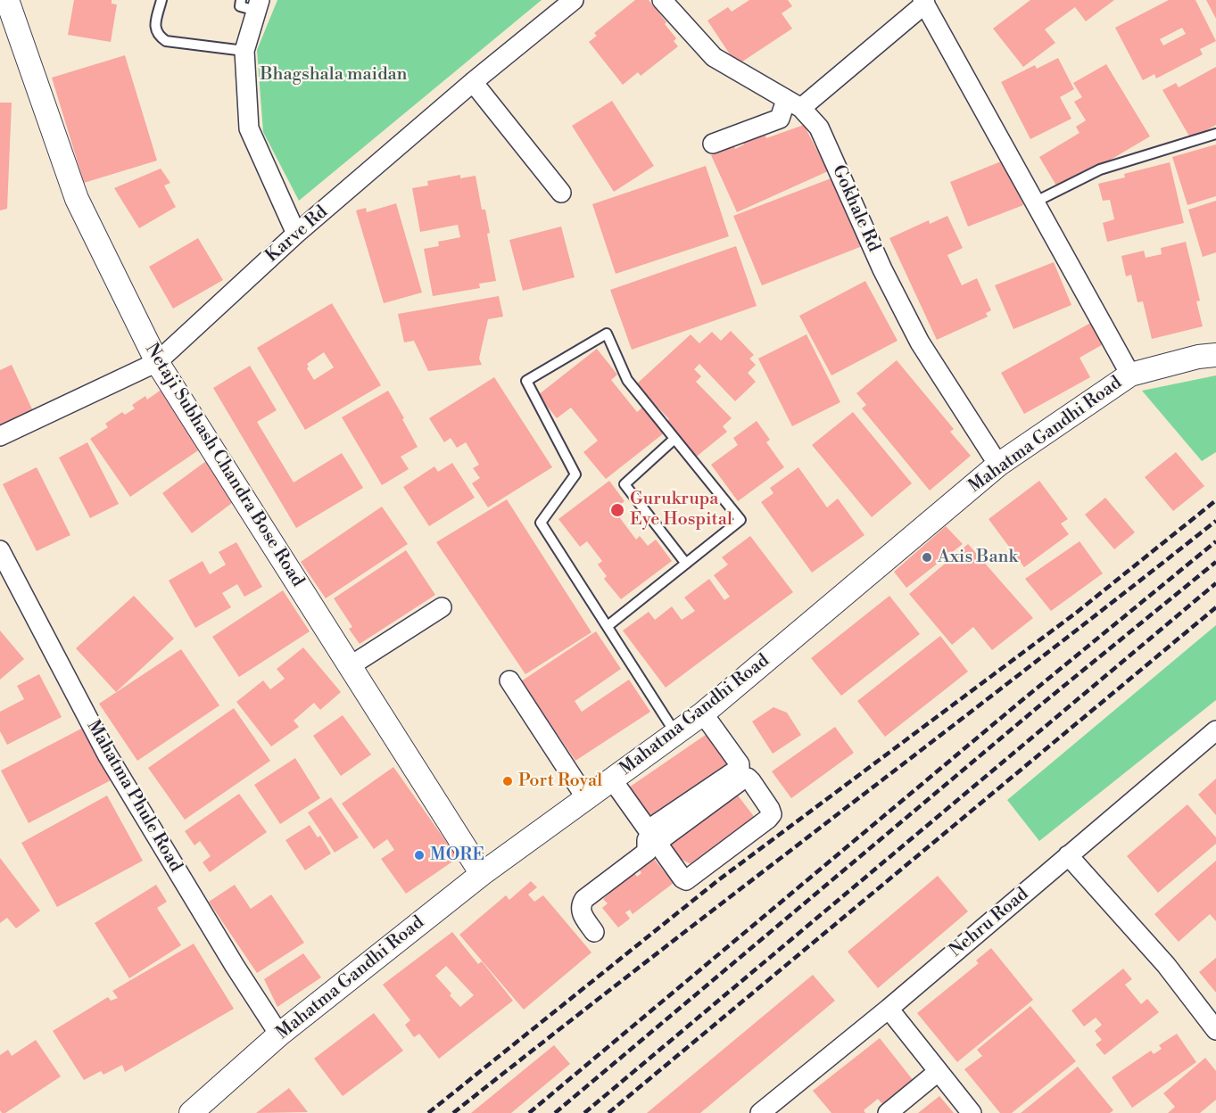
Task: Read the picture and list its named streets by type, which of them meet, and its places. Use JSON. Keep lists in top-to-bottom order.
{
  "streets": {
    "street": [
      "Gokhale Rd",
      "Karve Rd",
      "Mahatma Gandhi Road",
      "Netaji Subhash Chandra Bose Road",
      "Mahatma Phule Road",
      "Nehru Road"
    ]
  },
  "crossings": [
    ["Gokhale Rd", "Mahatma Gandhi Road"],
    ["Karve Rd", "Netaji Subhash Chandra Bose Road"],
    ["Mahatma Gandhi Road", "Netaji Subhash Chandra Bose Road"],
    ["Mahatma Gandhi Road", "Mahatma Phule Road"]
  ],
  "parks": ["Bhagshala maidan"],
  "places": [
    "Gurukrupa Eye Hospital",
    "Axis Bank",
    "Port Royal",
    "MORE"
  ]
}
